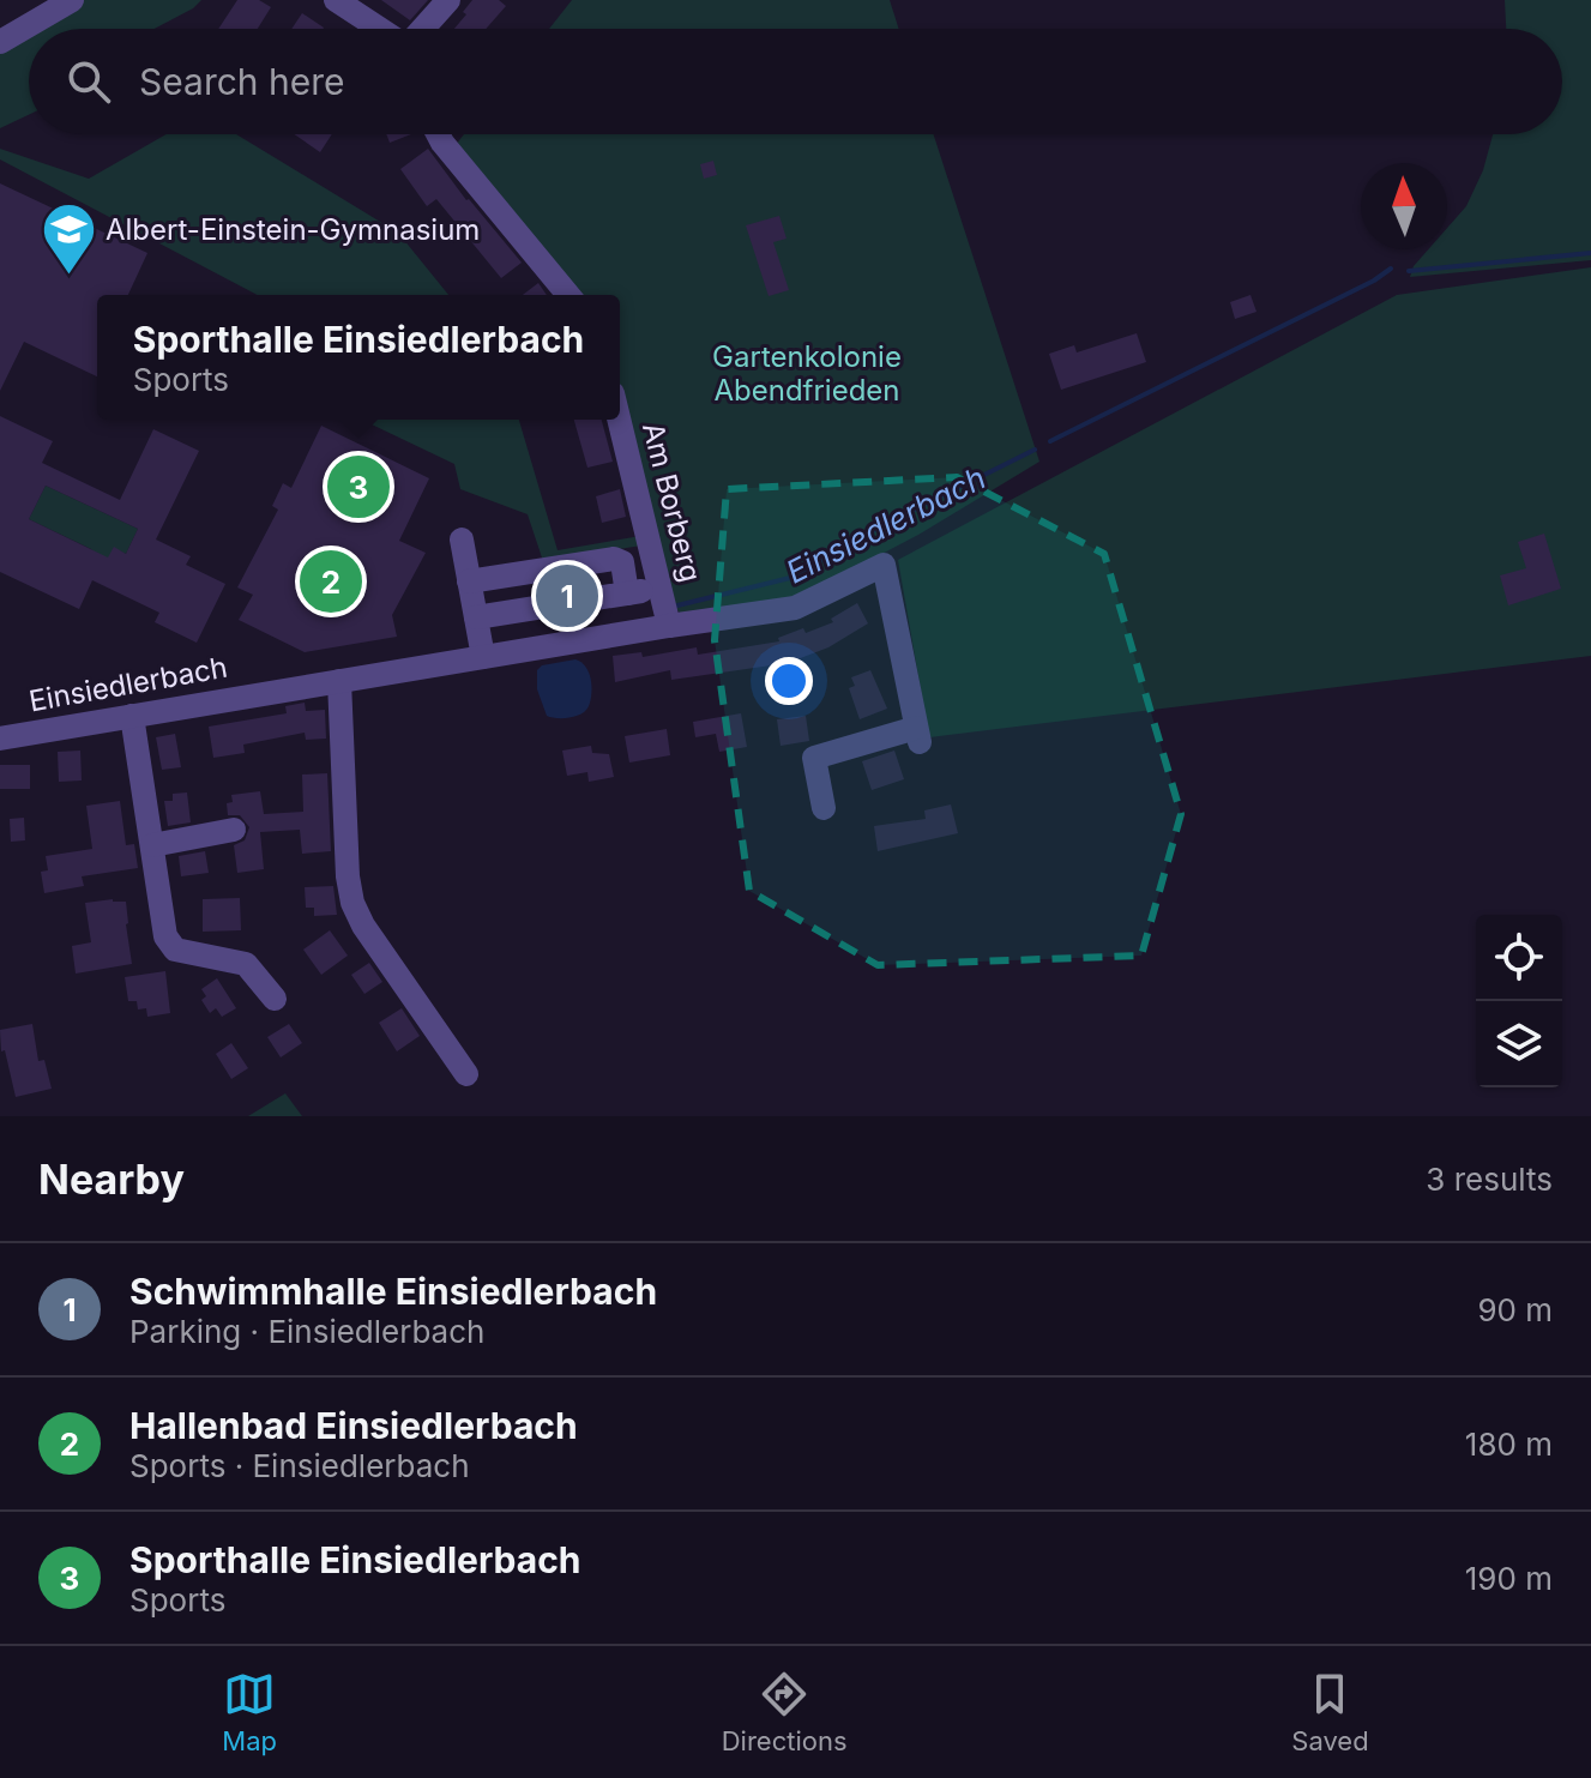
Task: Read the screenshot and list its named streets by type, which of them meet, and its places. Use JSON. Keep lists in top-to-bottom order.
{
  "streets": {
    "street": ["Am Borberg", "Einsiedlerbach"]
  },
  "crossings": [
    ["Am Borberg", "Einsiedlerbach"]
  ],
  "water": ["Einsiedlerbach"],
  "parks": ["Gartenkolonie Abendfrieden"],
  "places": {
    "school or university": ["Albert-Einstein-Gymnasium"]
  },
  "north": "top",
  "page": {
    "search": "Search here",
    "popup": ["Sporthalle Einsiedlerbach", "Sports"],
    "pins": ["3", "2", "1"],
    "heading": ["Nearby", "3 results"],
    "list": [
      {
        "mark": "1",
        "name": "Schwimmhalle Einsiedlerbach",
        "note": "Parking · Einsiedlerbach",
        "value": "90 m"
      },
      {
        "mark": "2",
        "name": "Hallenbad Einsiedlerbach",
        "note": "Sports · Einsiedlerbach",
        "value": "180 m"
      },
      {
        "mark": "3",
        "name": "Sporthalle Einsiedlerbach",
        "note": "Sports",
        "value": "190 m"
      }
    ],
    "nav": ["Map", "Directions", "Saved"]
  }
}
